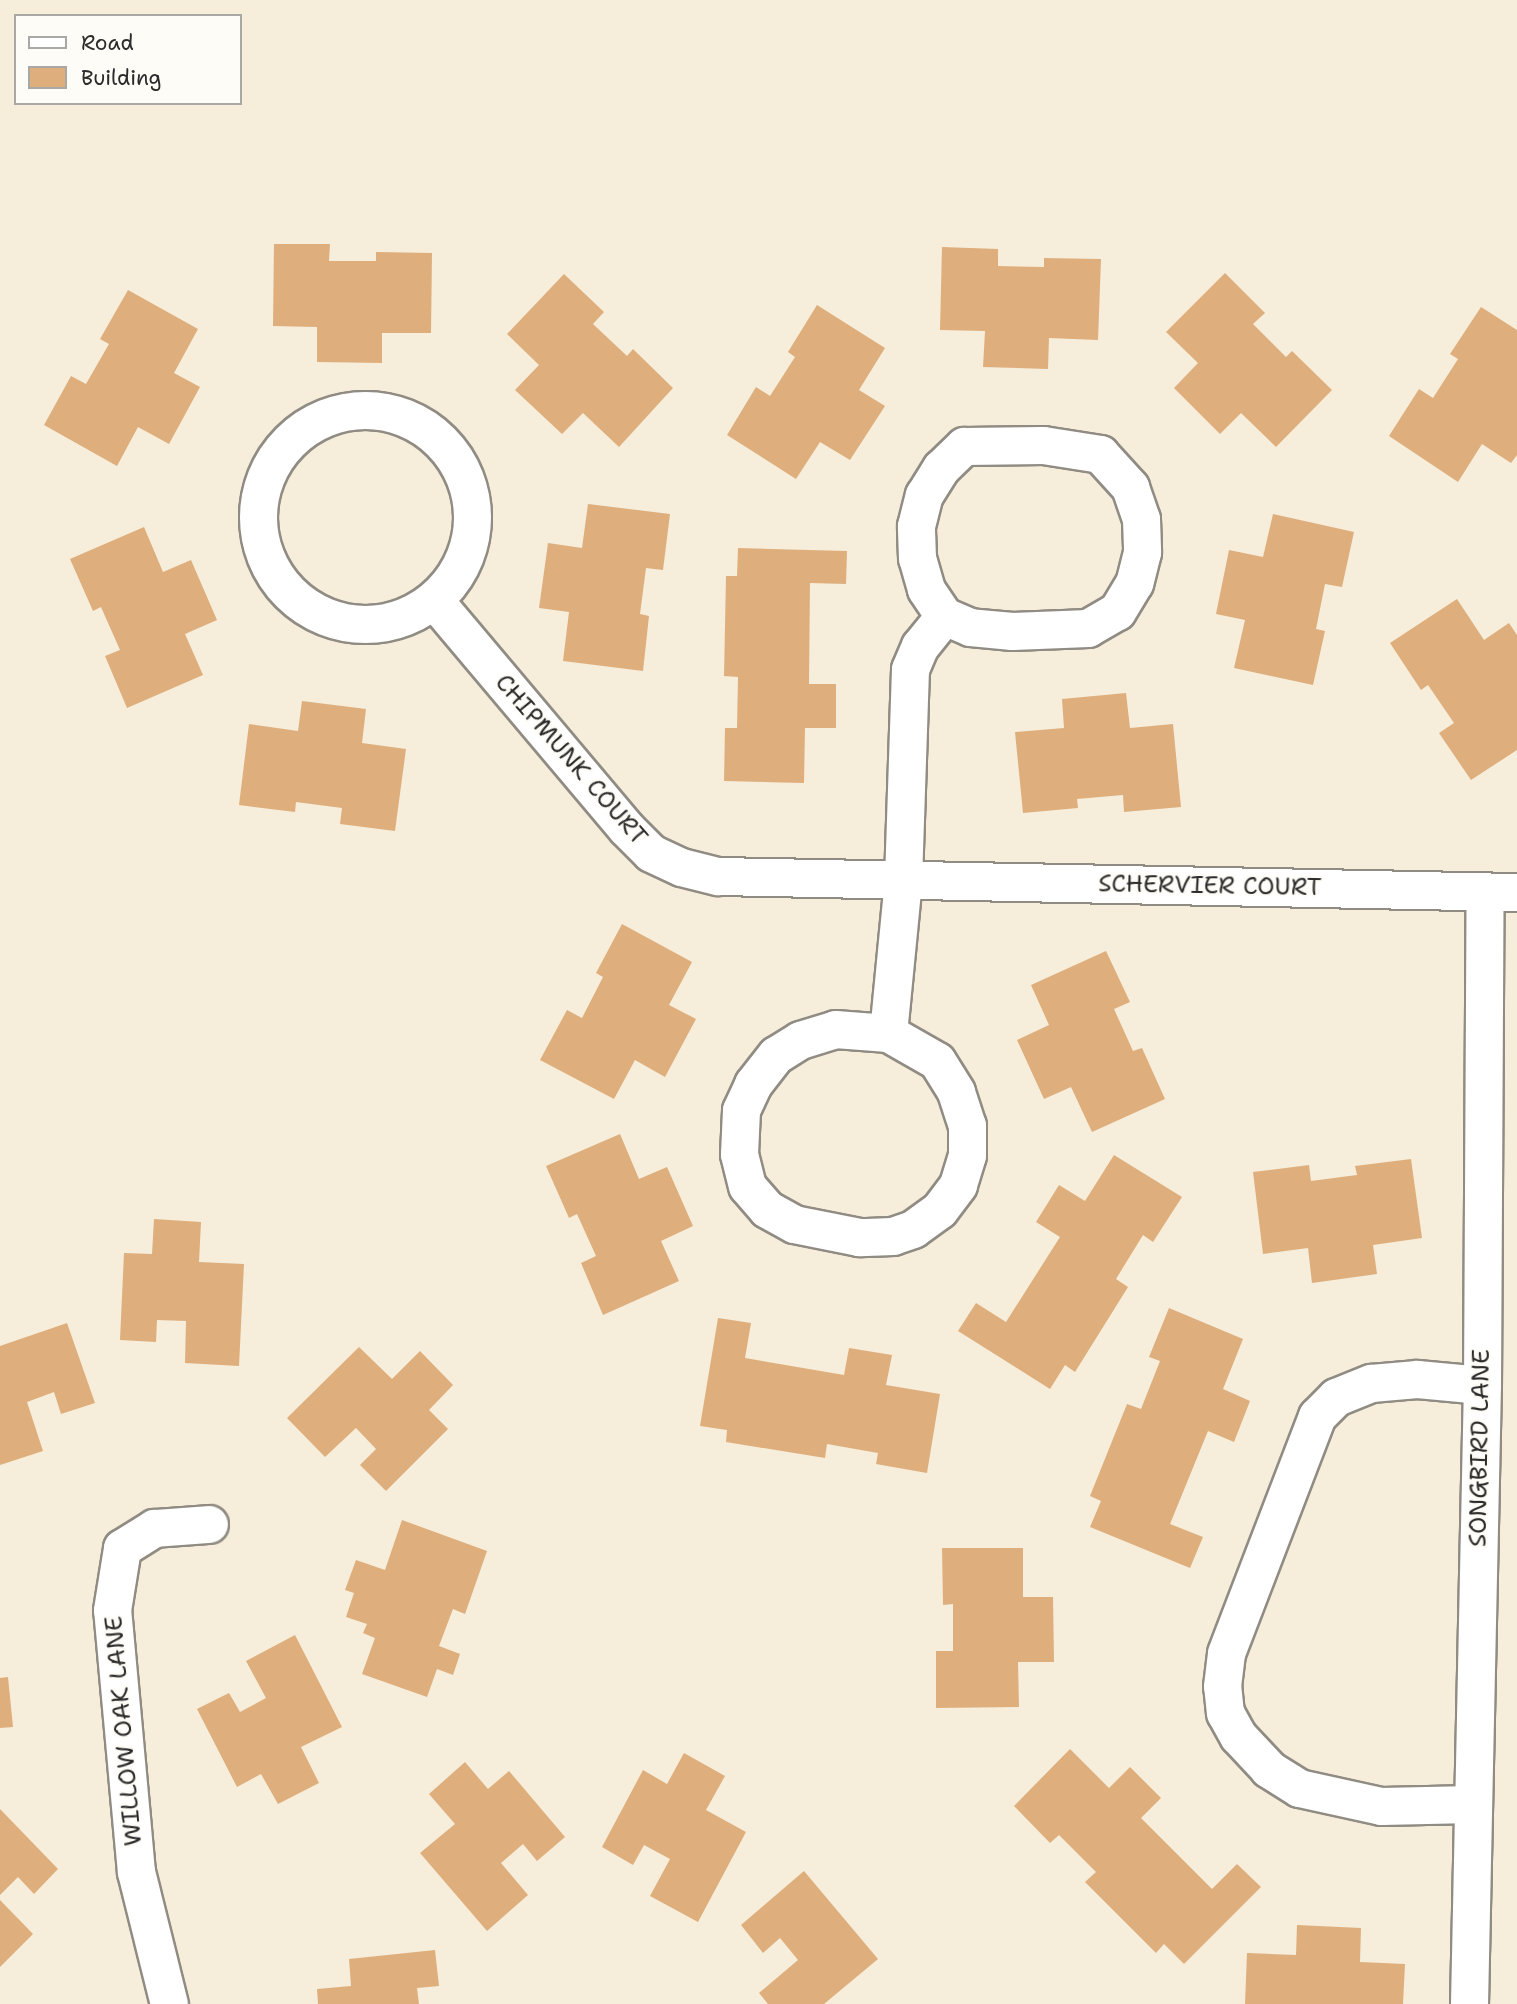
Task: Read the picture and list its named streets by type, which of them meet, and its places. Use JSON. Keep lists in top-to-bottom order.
{
  "streets": {
    "street": [
      "CHIPMUNK COURT",
      "SCHERVIER COURT",
      "SONGBIRD LANE",
      "WILLOW OAK LANE"
    ]
  },
  "crossings": [
    ["CHIPMUNK COURT", "SCHERVIER COURT"],
    ["SCHERVIER COURT", "SONGBIRD LANE"]
  ],
  "legend": ["Road", "Building"]
}
